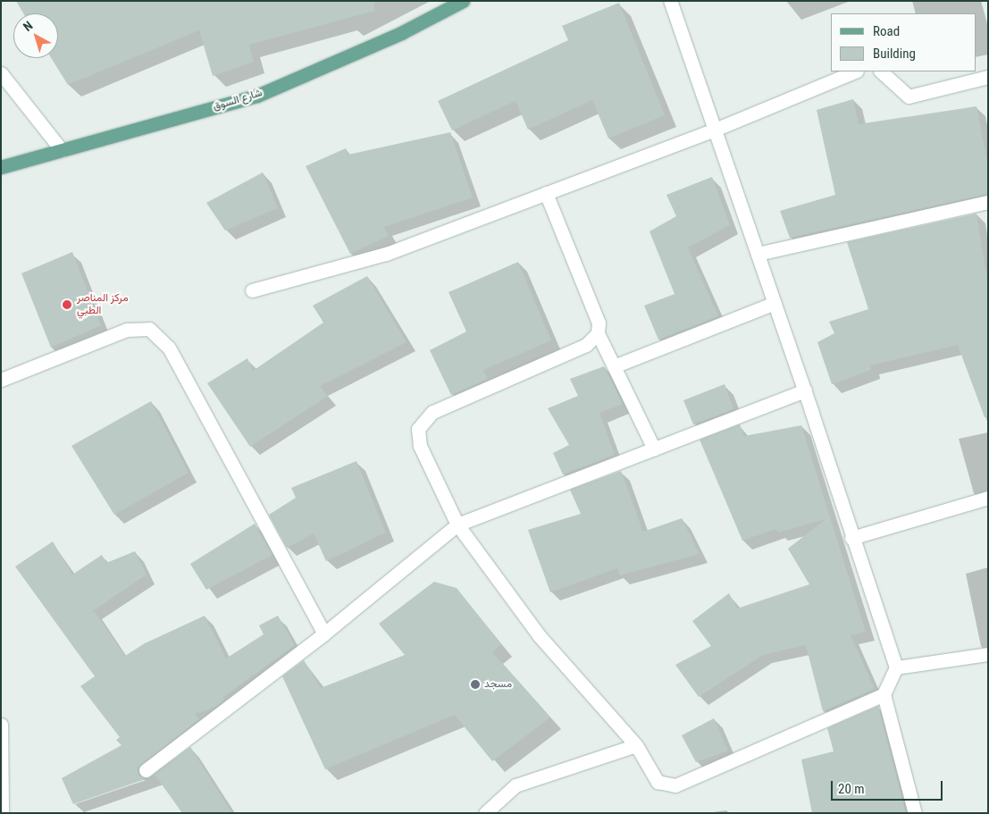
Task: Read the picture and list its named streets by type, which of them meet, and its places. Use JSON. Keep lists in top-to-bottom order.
{
  "streets": {
    "main road": ["شارع السوق"]
  },
  "places": ["مركز المناصر الطبي", "مسجد"],
  "legend": ["Road", "Building"],
  "scale_bar": "20 m",
  "north": "top left"
}
